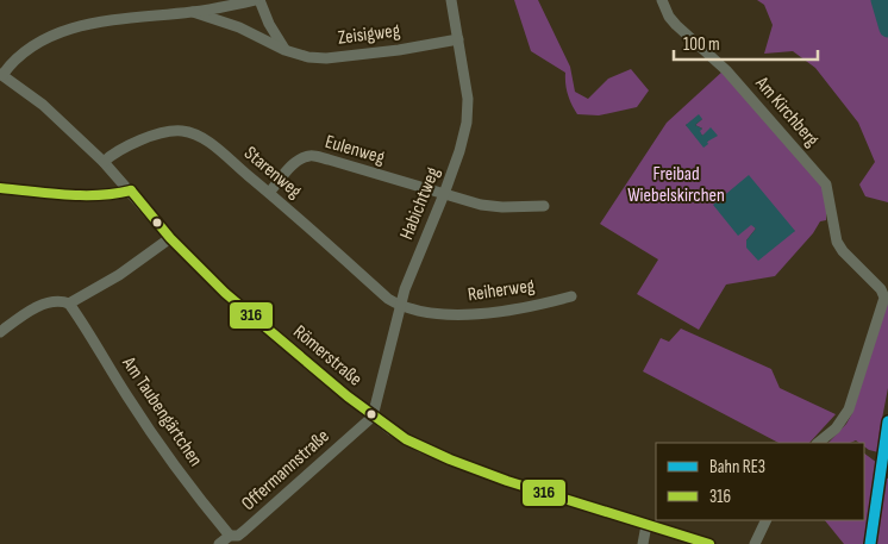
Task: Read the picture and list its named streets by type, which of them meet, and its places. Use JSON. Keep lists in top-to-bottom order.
{
  "streets": {
    "street": [
      "Zeisigweg",
      "Am Kirchberg",
      "Eulenweg",
      "Starenweg",
      "Habichtweg",
      "Reiherweg",
      "Römerstraße",
      "Am Taubengärtchen",
      "Offermannstraße"
    ]
  },
  "crossings": [
    ["Zeisigweg", "Habichtweg"],
    ["Eulenweg", "Starenweg"],
    ["Eulenweg", "Habichtweg"],
    ["Starenweg", "Habichtweg"],
    ["Starenweg", "Reiherweg"],
    ["Starenweg", "Römerstraße"],
    ["Habichtweg", "Reiherweg"],
    ["Habichtweg", "Römerstraße"],
    ["Habichtweg", "Offermannstraße"],
    ["Römerstraße", "Offermannstraße"],
    ["Am Taubengärtchen", "Offermannstraße"]
  ],
  "parks": ["Freibad Wiebelskirchen"],
  "lines": ["transit line 316", "rail line RE3"],
  "legend": ["Bahn RE3", "316"],
  "scale_bar": "100 m"
}
